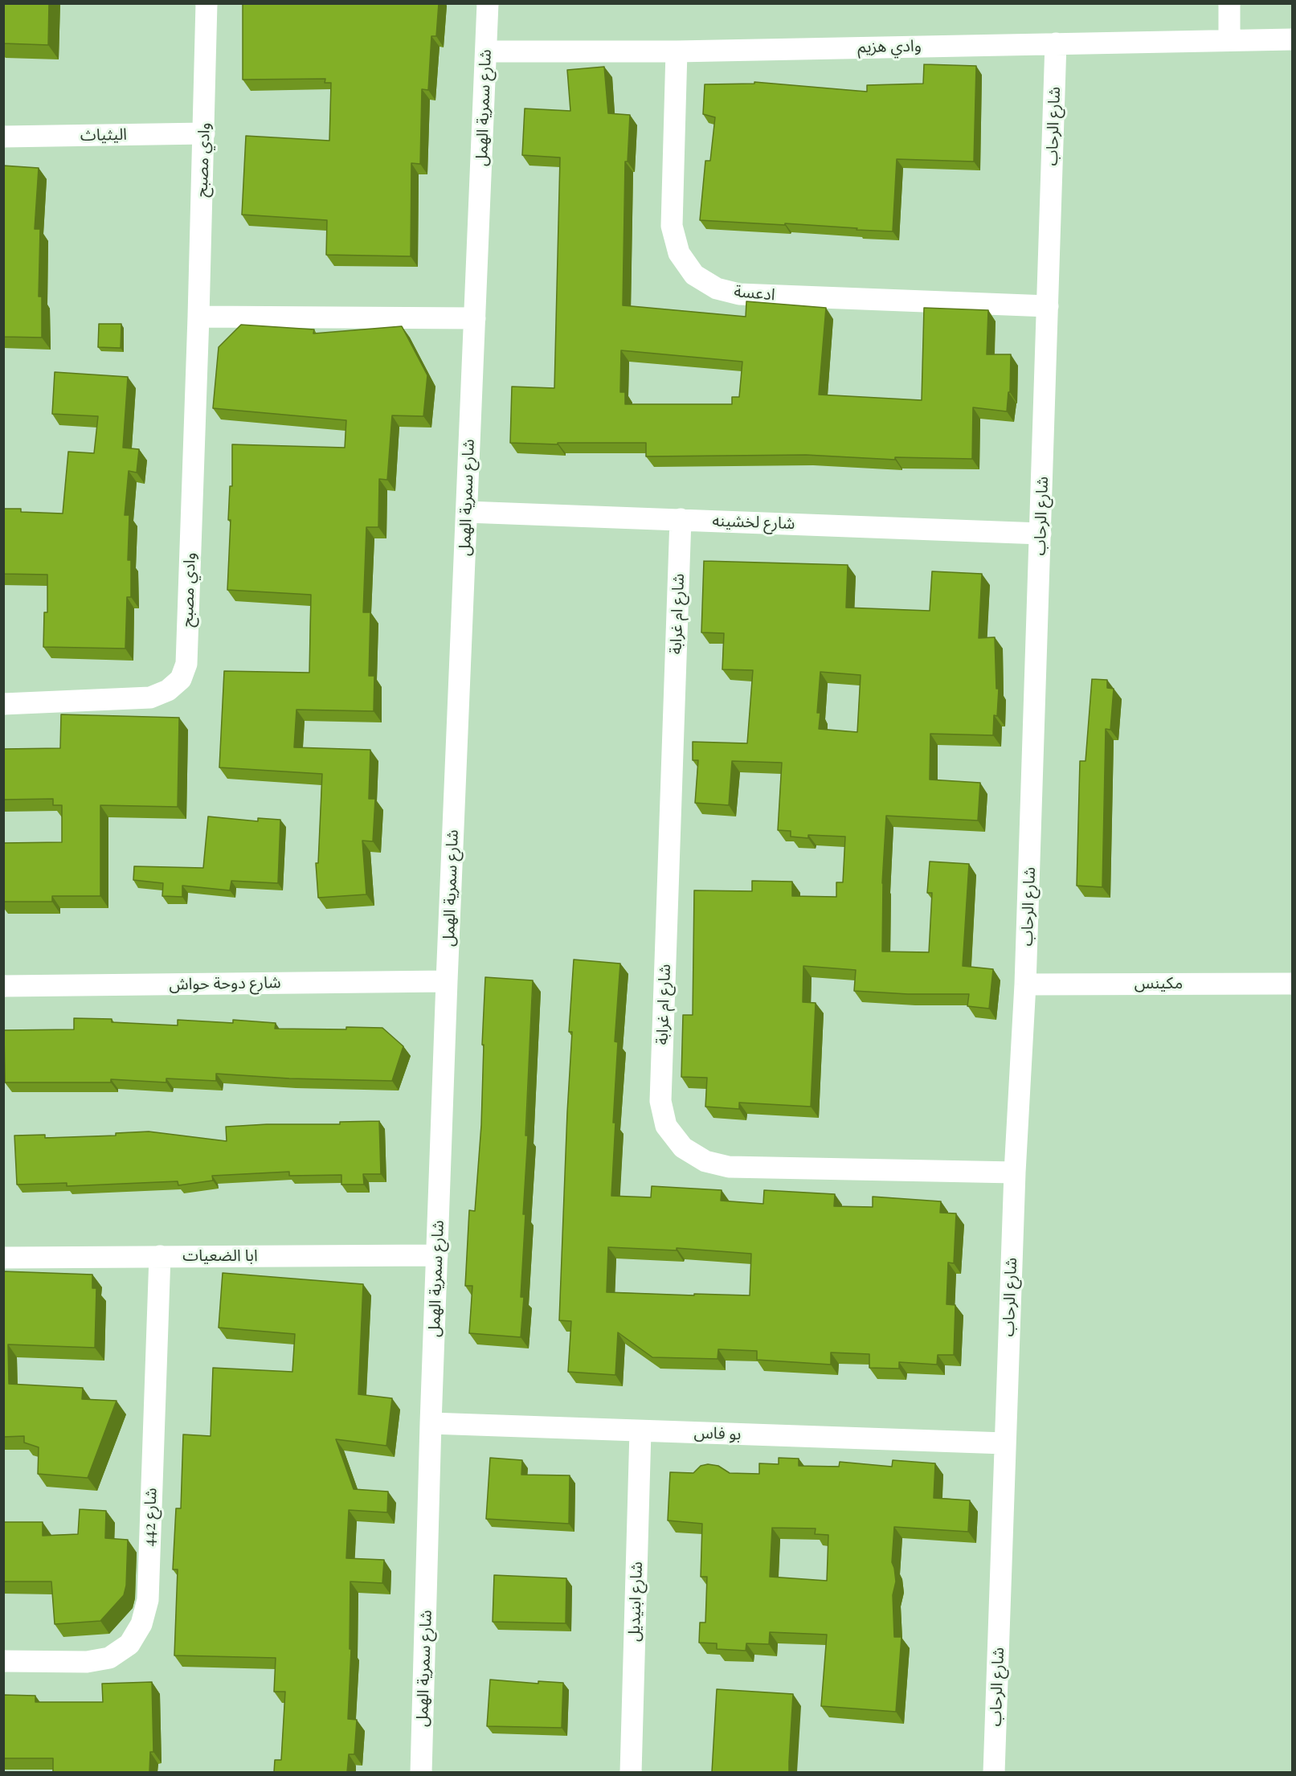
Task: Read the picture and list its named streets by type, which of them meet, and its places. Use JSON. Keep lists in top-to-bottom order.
{
  "streets": {
    "street": [
      "وادي هزيم",
      "شارع سمرية الهمل",
      "شارع الرحاب",
      "اليثياث",
      "وادي مصبح",
      "ادعسة",
      "شارع لخشينه",
      "شارع ام غرابة",
      "شارع دوحة حواش",
      "مكينس",
      "ابا الضعيات",
      "بو فاس",
      "شارع 442",
      "شارع ابنيديل"
    ]
  },
  "crossings": [
    ["وادي هزيم", "شارع سمرية الهمل"],
    ["وادي هزيم", "شارع الرحاب"],
    ["وادي هزيم", "ادعسة"],
    ["شارع سمرية الهمل", "شارع لخشينه"],
    ["شارع سمرية الهمل", "شارع دوحة حواش"],
    ["شارع سمرية الهمل", "ابا الضعيات"],
    ["شارع سمرية الهمل", "بو فاس"],
    ["شارع الرحاب", "ادعسة"],
    ["شارع الرحاب", "شارع لخشينه"],
    ["شارع الرحاب", "شارع ام غرابة"],
    ["شارع الرحاب", "مكينس"],
    ["شارع الرحاب", "بو فاس"],
    ["اليثياث", "وادي مصبح"],
    ["شارع لخشينه", "شارع ام غرابة"],
    ["ابا الضعيات", "شارع 442"],
    ["بو فاس", "شارع ابنيديل"]
  ]
}
